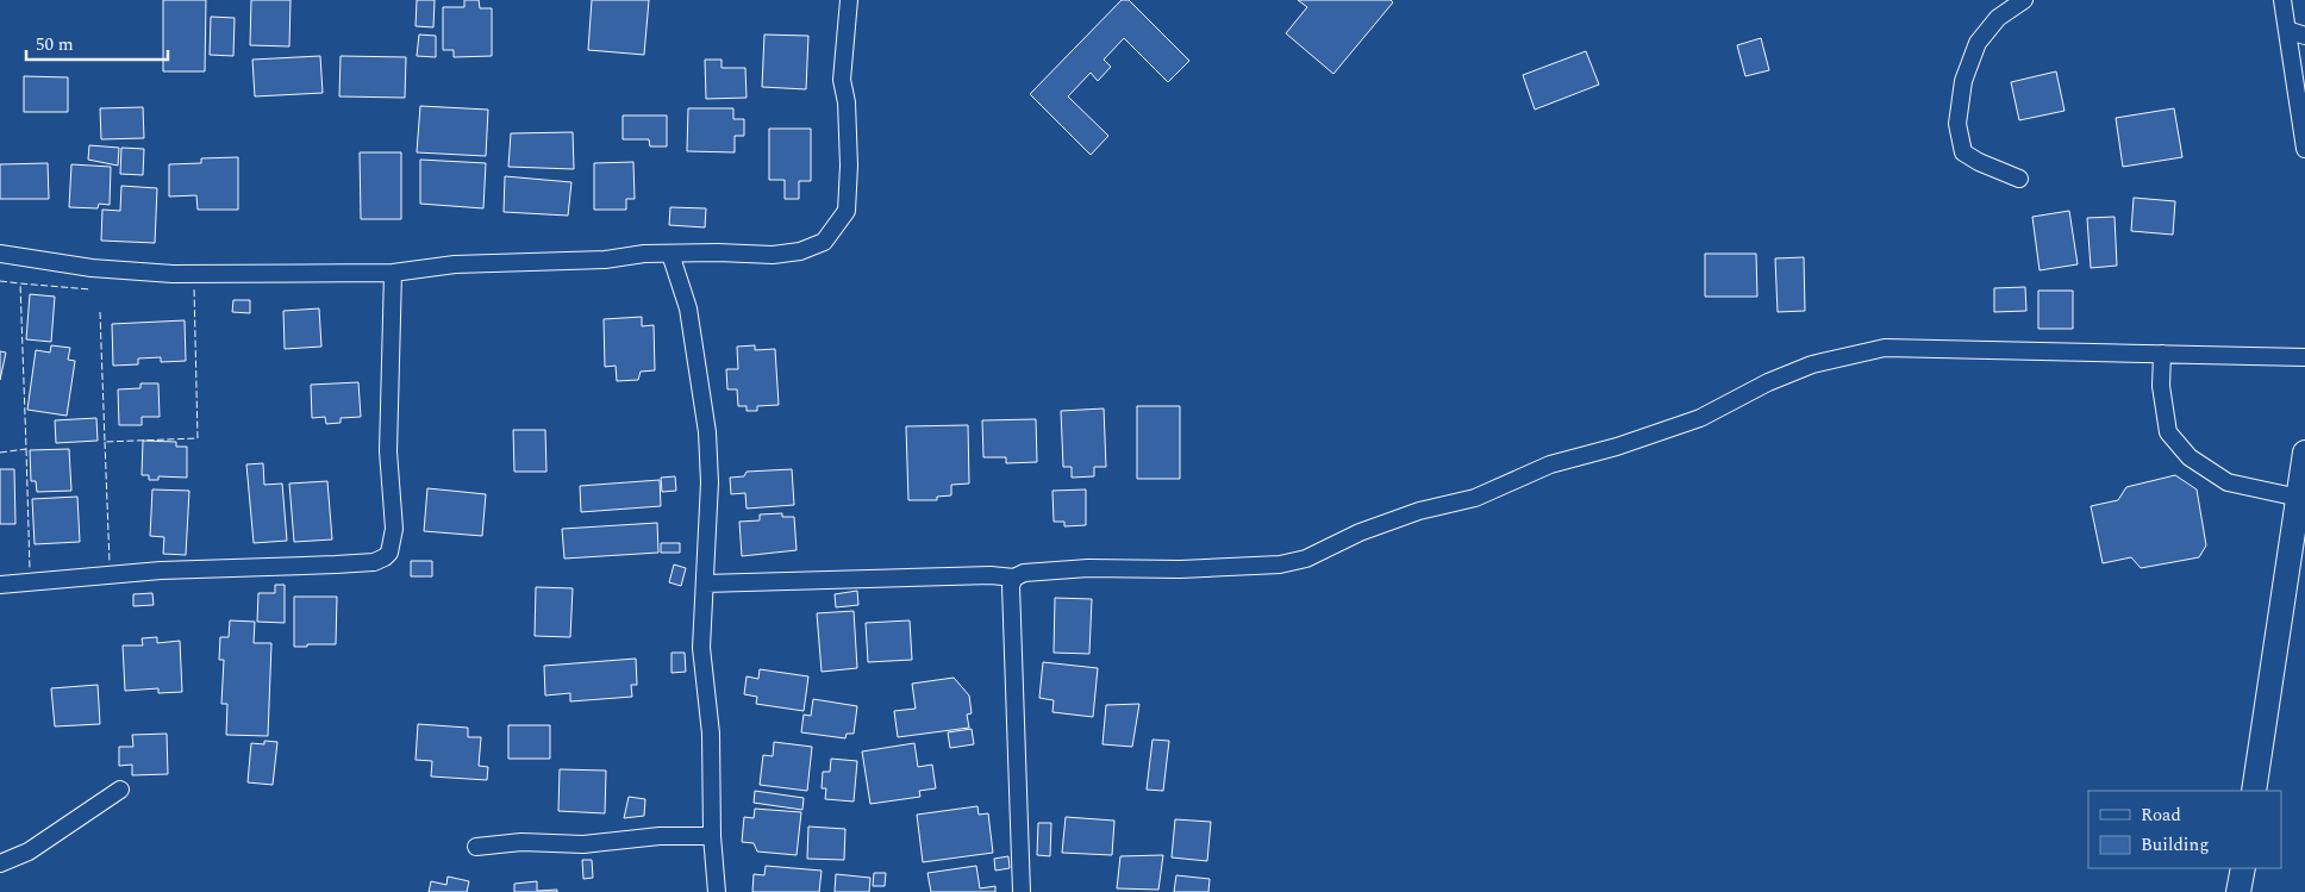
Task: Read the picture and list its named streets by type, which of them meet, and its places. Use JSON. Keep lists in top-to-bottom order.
{
  "legend": ["Road", "Building"],
  "scale_bar": "50 m"
}
